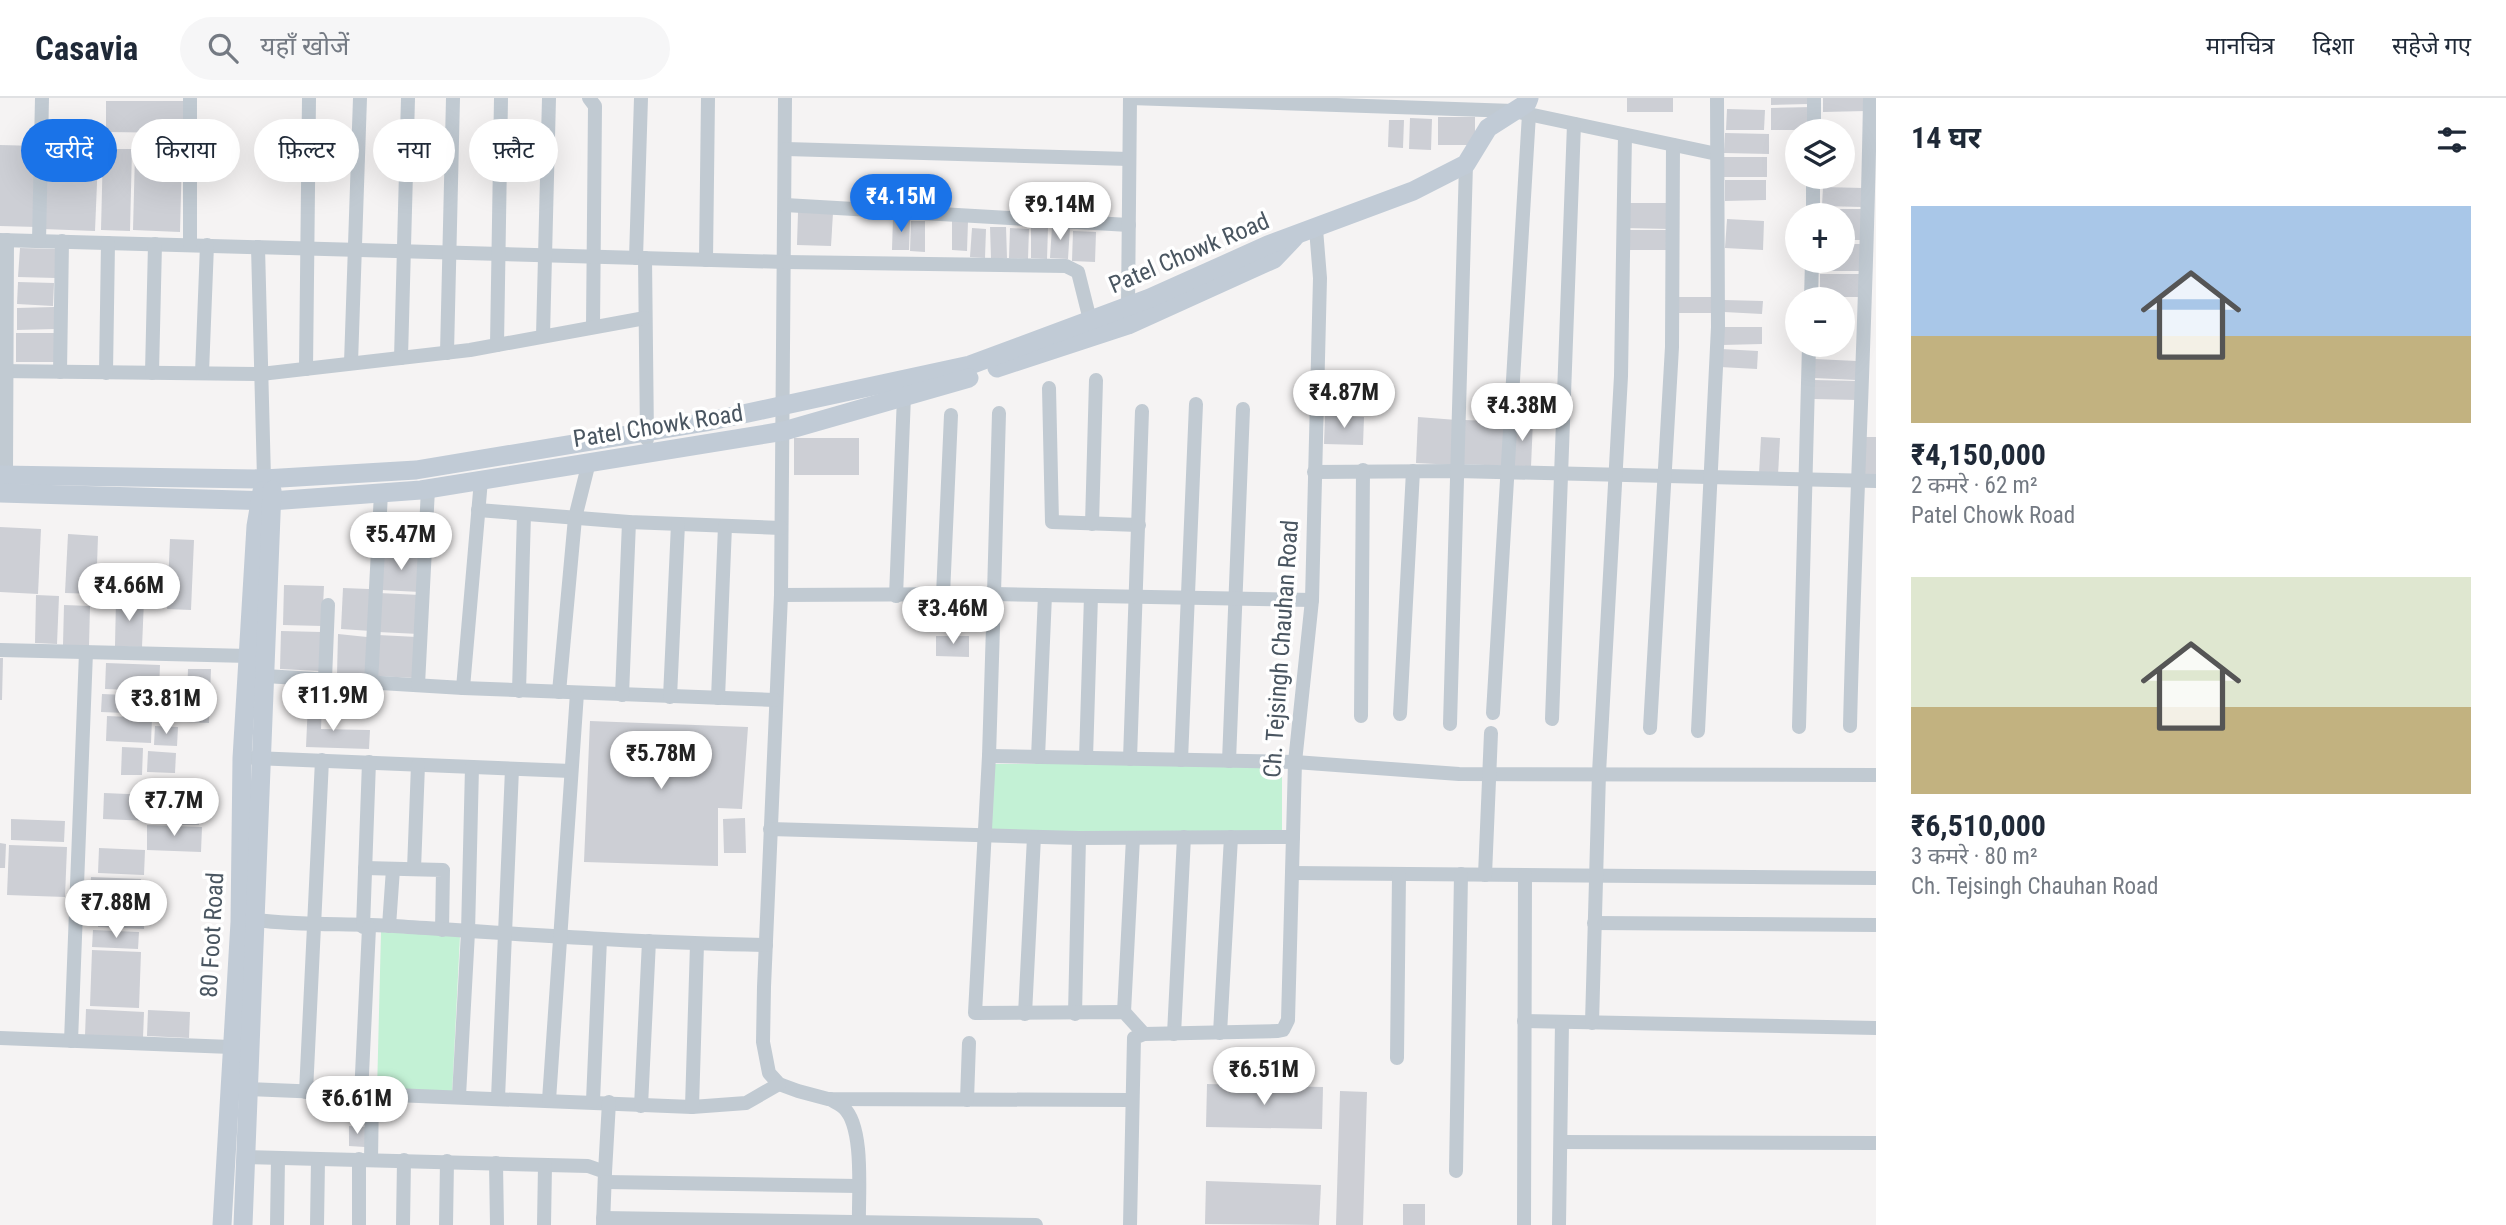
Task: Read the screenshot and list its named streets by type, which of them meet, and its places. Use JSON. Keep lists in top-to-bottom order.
{
  "streets": {
    "street": ["Patel Chowk Road", "Ch. Tejsingh Chauhan Road", "80 Foot Road"]
  },
  "crossings": [
    ["Patel Chowk Road", "80 Foot Road"]
  ],
  "page": {
    "header": "Casavia",
    "search": "यहाँ खोजें",
    "nav": ["मानचित्र", "दिशा", "सहेजे गए"],
    "heading": "14 घर",
    "map_buttons": ["+", "−"],
    "chip": [
      "खरीदें",
      "किराया",
      "फ़िल्टर",
      "नया",
      "फ़्लैट"
    ],
    "price": [
      "₹4.15M",
      "₹9.14M",
      "₹4.87M",
      "₹4.38M",
      "₹5.47M",
      "₹4.66M",
      "₹3.46M",
      "₹11.9M",
      "₹3.81M",
      "₹5.78M",
      "₹7.7M",
      "₹7.88M",
      "₹6.51M",
      "₹6.61M"
    ],
    "list": [
      {
        "name": "₹4,150,000",
        "note": "2 कमरे · 62 m² · Patel Chowk Road"
      },
      {
        "name": "₹6,510,000",
        "note": "3 कमरे · 80 m² · Ch. Tejsingh Chauhan Road"
      }
    ]
  }
}
